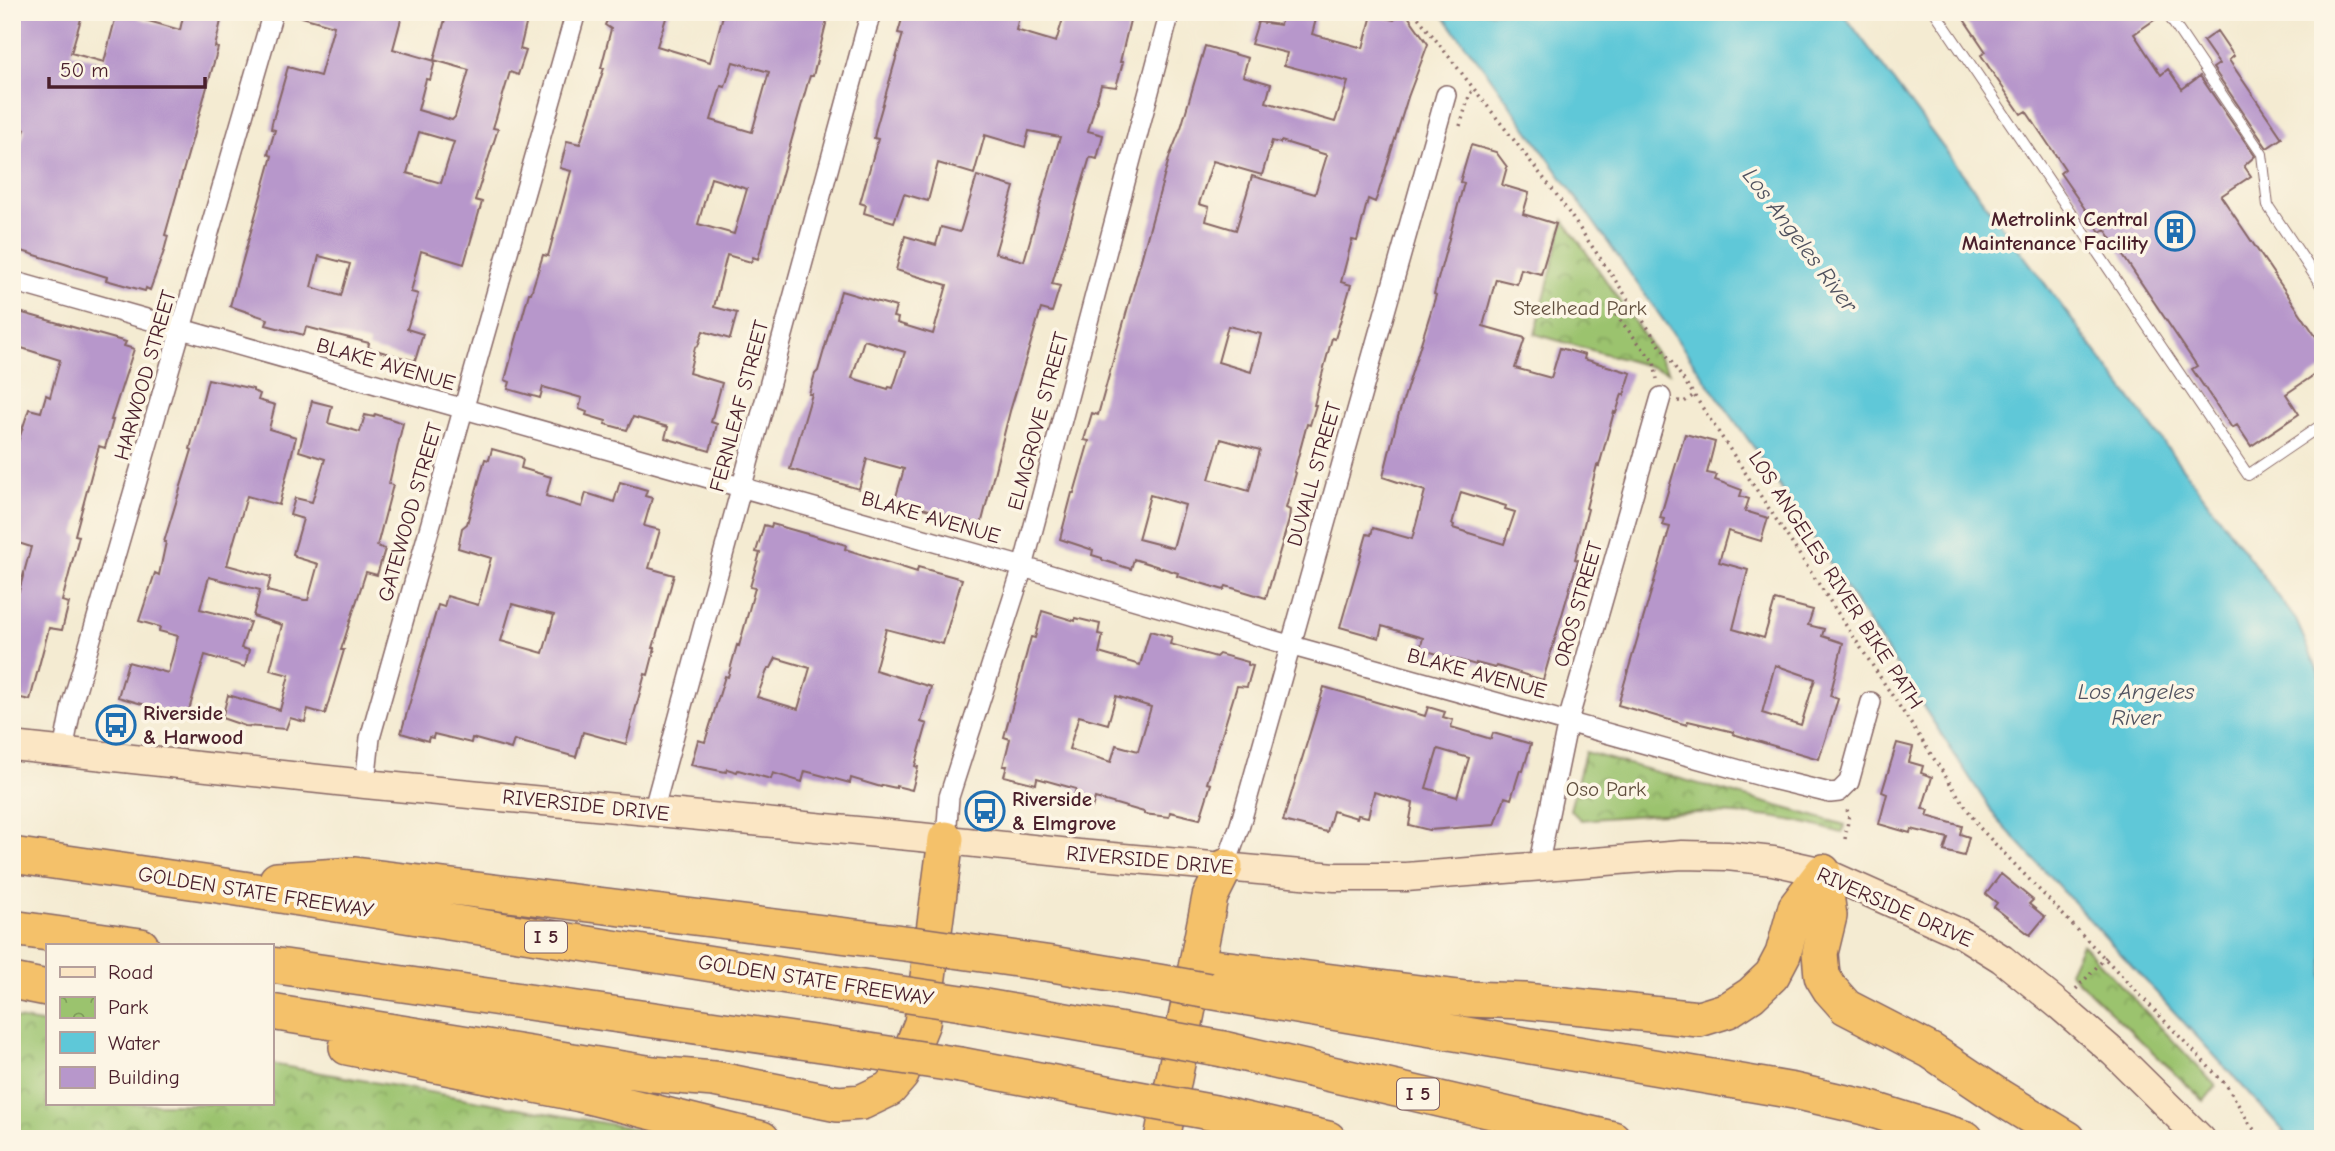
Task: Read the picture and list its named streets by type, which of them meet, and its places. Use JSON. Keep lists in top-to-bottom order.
{
  "streets": {
    "highway": ["GOLDEN STATE FREEWAY", "I 5"],
    "main road": ["RIVERSIDE DRIVE"],
    "street": [
      "BLAKE AVENUE",
      "HARWOOD STREET",
      "FERNLEAF STREET",
      "ELMGROVE STREET",
      "DUVALL STREET",
      "GATEWOOD STREET",
      "OROS STREET"
    ],
    "path": ["LOS ANGELES RIVER BIKE PATH"]
  },
  "crossings": [
    ["BLAKE AVENUE", "HARWOOD STREET"],
    ["BLAKE AVENUE", "FERNLEAF STREET"],
    ["BLAKE AVENUE", "ELMGROVE STREET"],
    ["BLAKE AVENUE", "DUVALL STREET"],
    ["BLAKE AVENUE", "GATEWOOD STREET"],
    ["BLAKE AVENUE", "OROS STREET"],
    ["HARWOOD STREET", "RIVERSIDE DRIVE"],
    ["FERNLEAF STREET", "RIVERSIDE DRIVE"],
    ["ELMGROVE STREET", "RIVERSIDE DRIVE"],
    ["DUVALL STREET", "RIVERSIDE DRIVE"],
    ["GATEWOOD STREET", "RIVERSIDE DRIVE"],
    ["OROS STREET", "RIVERSIDE DRIVE"]
  ],
  "water": ["Los Angeles River"],
  "parks": ["Steelhead Park", "Oso Park"],
  "places": {
    "building": ["Metrolink Central Maintenance Facility"],
    "bus stop": ["Riverside & Harwood", "Riverside & Elmgrove"]
  },
  "legend": [
    "Road",
    "Park",
    "Water",
    "Building"
  ],
  "scale_bar": "50 m"
}
